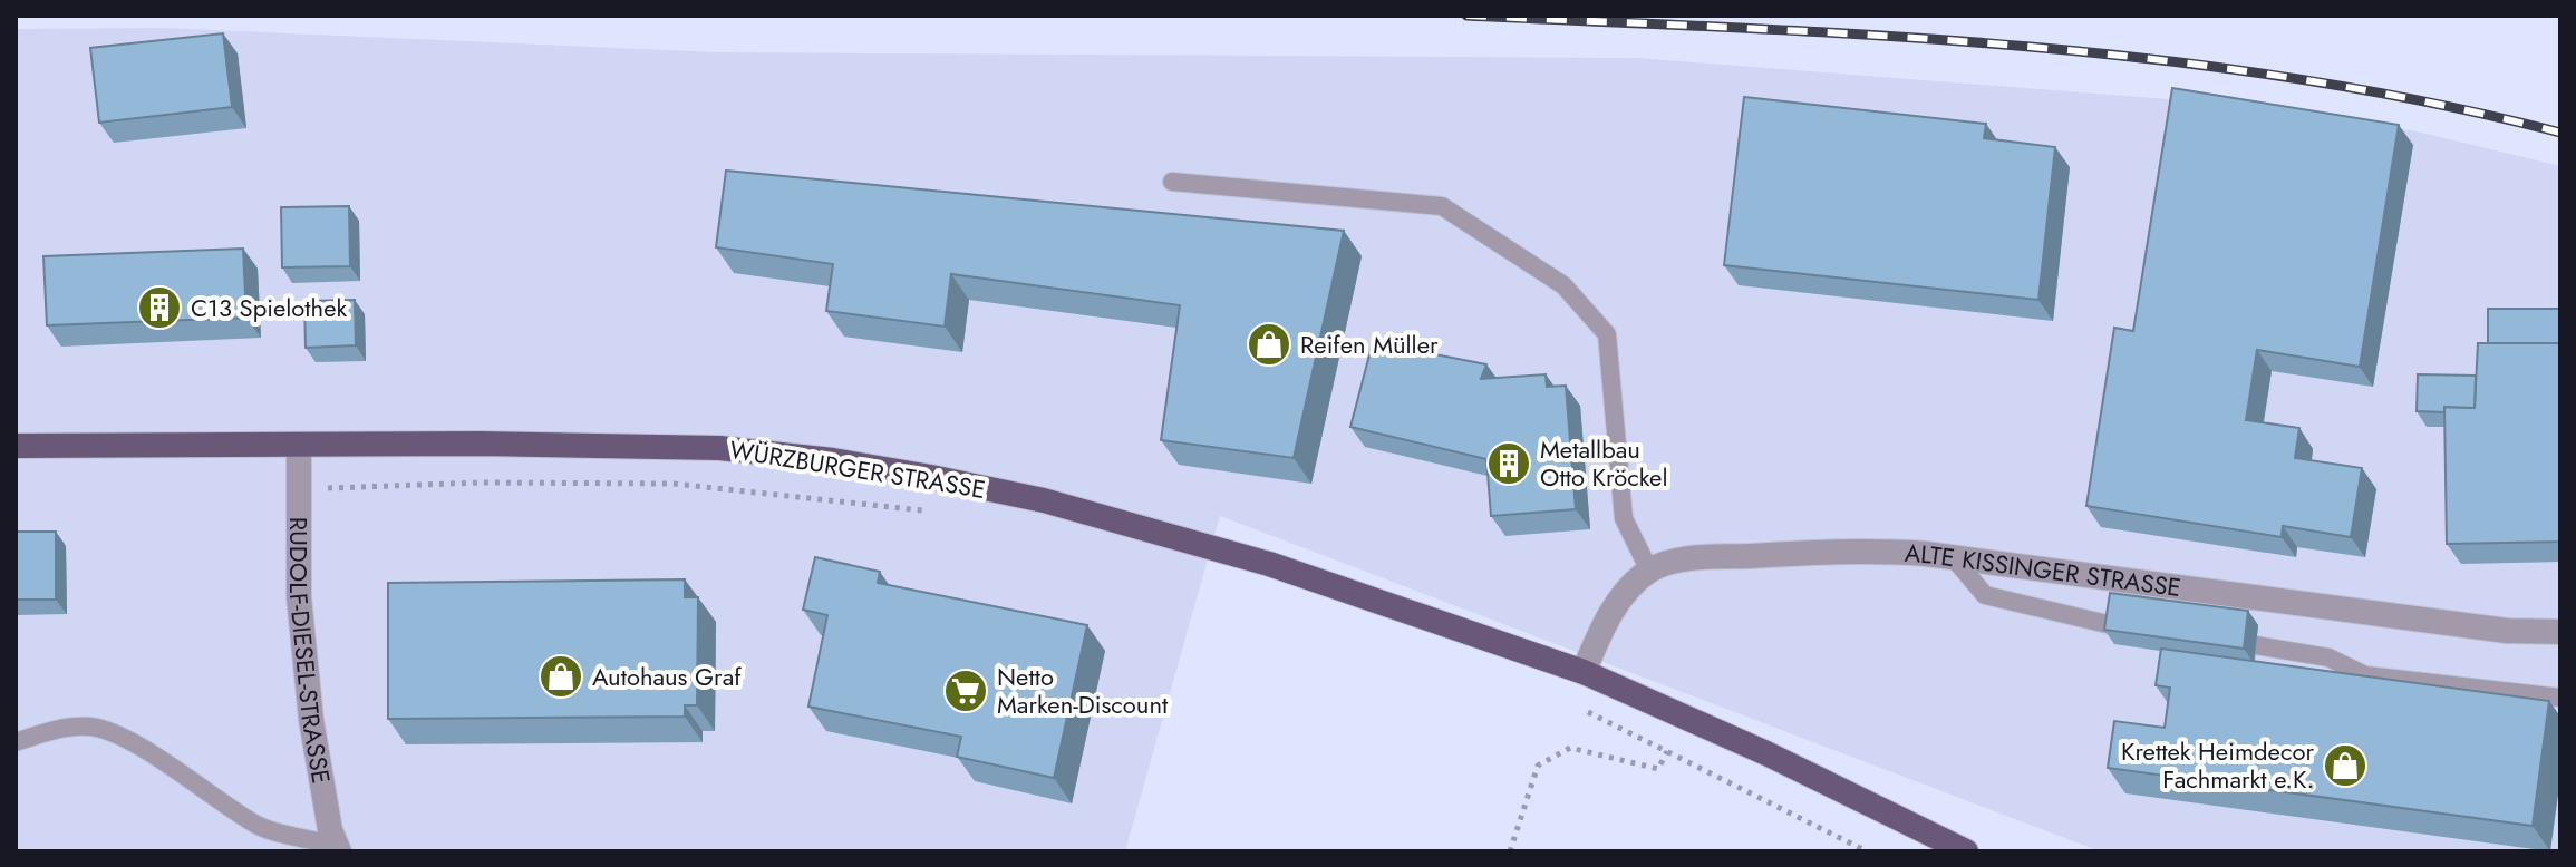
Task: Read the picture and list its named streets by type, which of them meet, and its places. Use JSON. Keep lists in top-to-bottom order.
{
  "streets": {
    "main road": ["WÜRZBURGER STRASSE"],
    "street": ["ALTE KISSINGER STRASSE", "RUDOLF-DIESEL-STRASSE"]
  },
  "crossings": [
    ["WÜRZBURGER STRASSE", "RUDOLF-DIESEL-STRASSE"]
  ],
  "places": {
    "building": ["C13 Spielothek", "Metallbau Otto Kröckel"],
    "shop": ["Reifen Müller", "Autohaus Graf", "Krettek Heimdecor Fachmarkt e.K."],
    "supermarket": ["Netto Marken-Discount"]
  }
}
